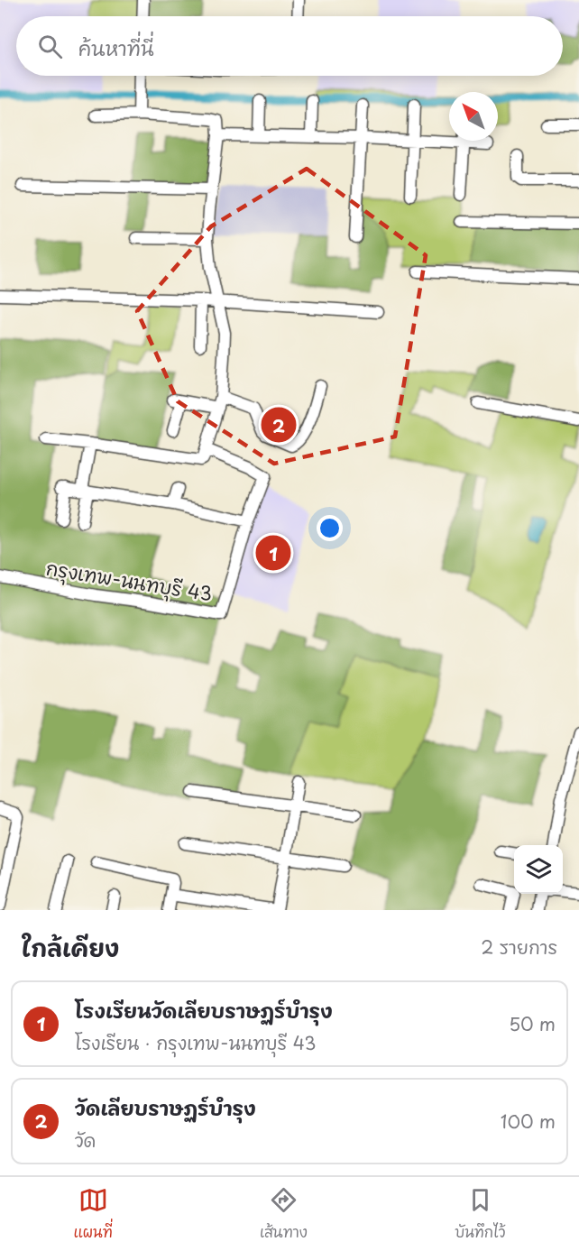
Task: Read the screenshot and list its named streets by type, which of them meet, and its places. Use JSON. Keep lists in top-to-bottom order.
{
  "streets": {
    "street": ["กรุงเทพ-นนทบุรี 43"]
  },
  "north": "top left",
  "page": {
    "search": "ค้นหาที่นี่",
    "pins": ["2", "1"],
    "heading": ["ใกล้เคียง", "2 รายการ"],
    "list": [
      {
        "mark": "1",
        "name": "โรงเรียนวัดเลียบราษฏร์บำรุง",
        "note": "โรงเรียน · กรุงเทพ-นนทบุรี 43",
        "value": "50 m"
      },
      {
        "mark": "2",
        "name": "วัดเลียบราษฏร์บำรุง",
        "note": "วัด",
        "value": "100 m"
      }
    ],
    "nav": ["แผนที่", "เส้นทาง", "บันทึกไว้"]
  }
}
